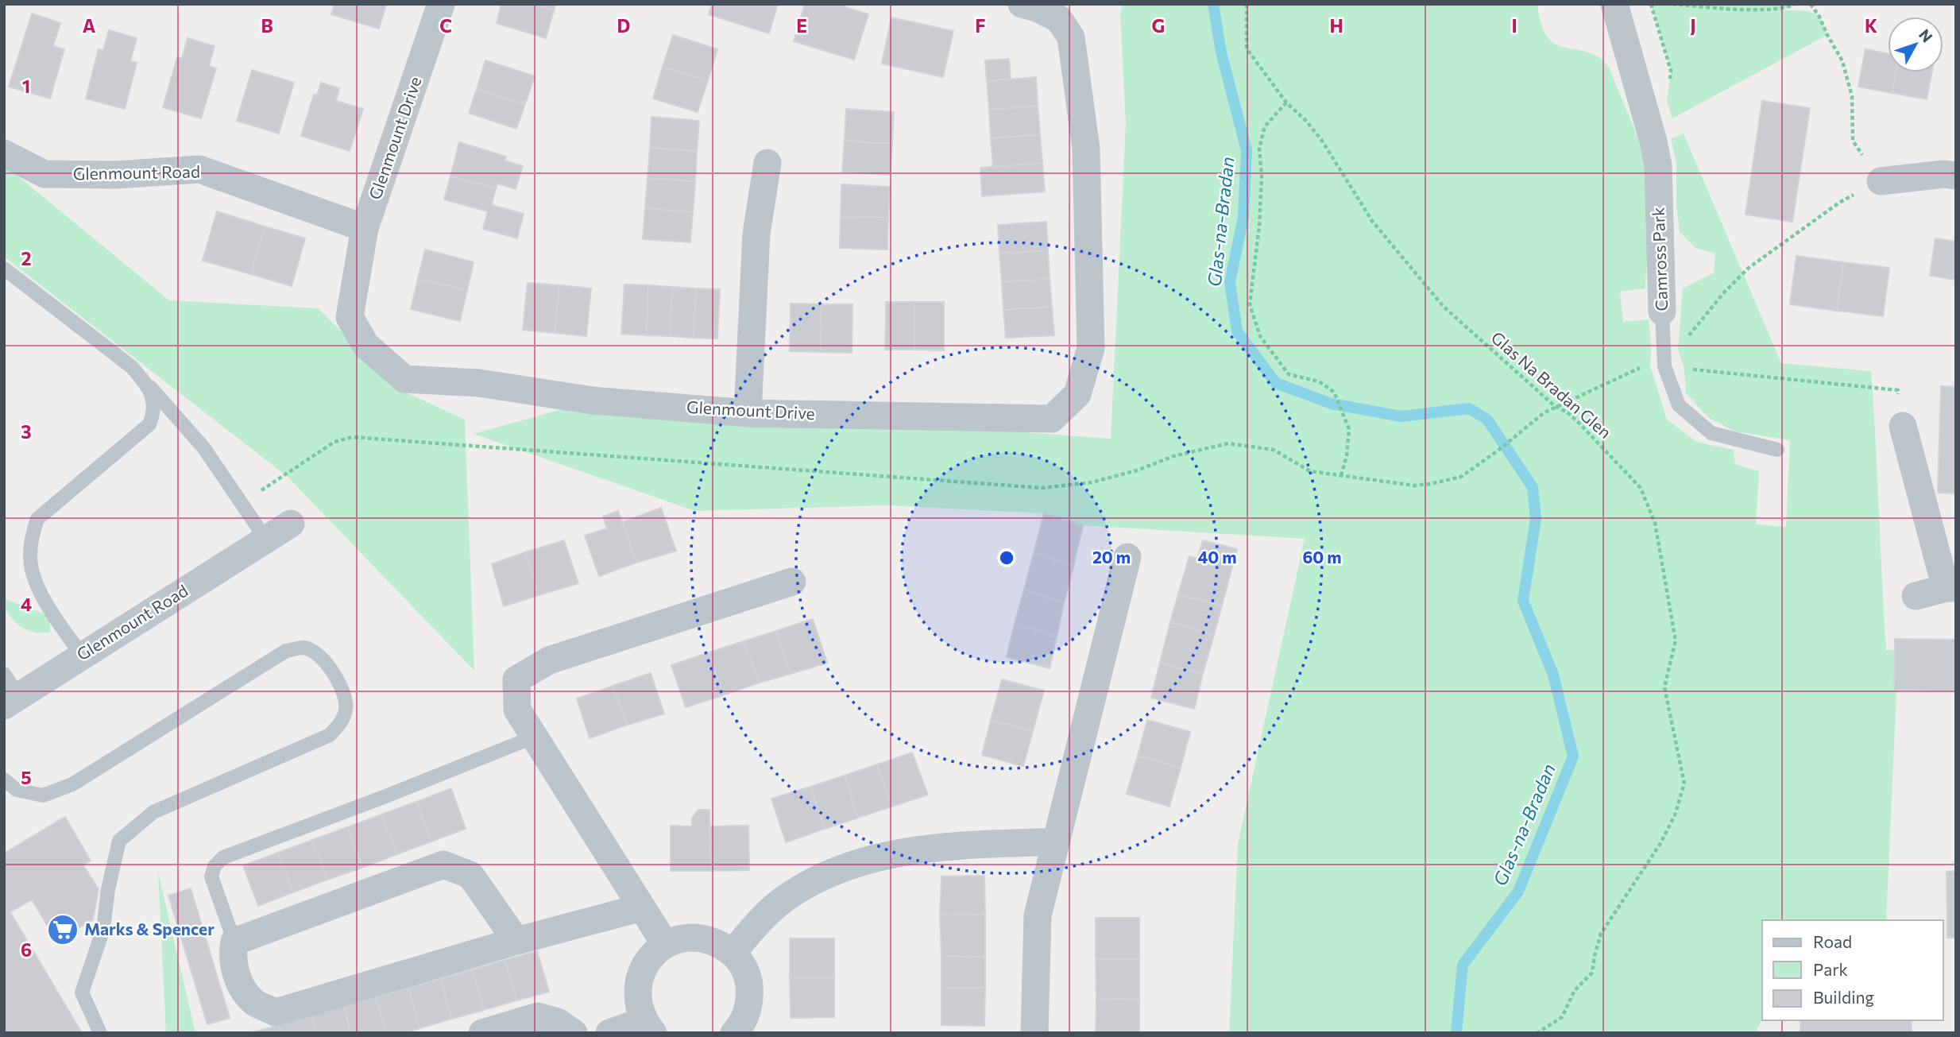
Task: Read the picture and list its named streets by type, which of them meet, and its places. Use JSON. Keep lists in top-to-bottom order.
{
  "streets": {
    "street": ["Glenmount Drive", "Glenmount Road", "Camross Park"],
    "path": ["Glas Na Bradan Glen"]
  },
  "crossings": [
    ["Glenmount Drive", "Glenmount Road"]
  ],
  "water": ["Glas-na-Bradan"],
  "places": {
    "supermarket": ["Marks & Spencer"]
  },
  "legend": ["Road", "Park", "Building"],
  "north": "top right",
  "grid": {
    "columns": [
      "A",
      "B",
      "C",
      "D",
      "E",
      "F",
      "G",
      "H",
      "I",
      "J",
      "K"
    ],
    "rows": [
      "1",
      "2",
      "3",
      "4",
      "5",
      "6"
    ]
  },
  "rings": ["20 m", "40 m", "60 m"]
}
